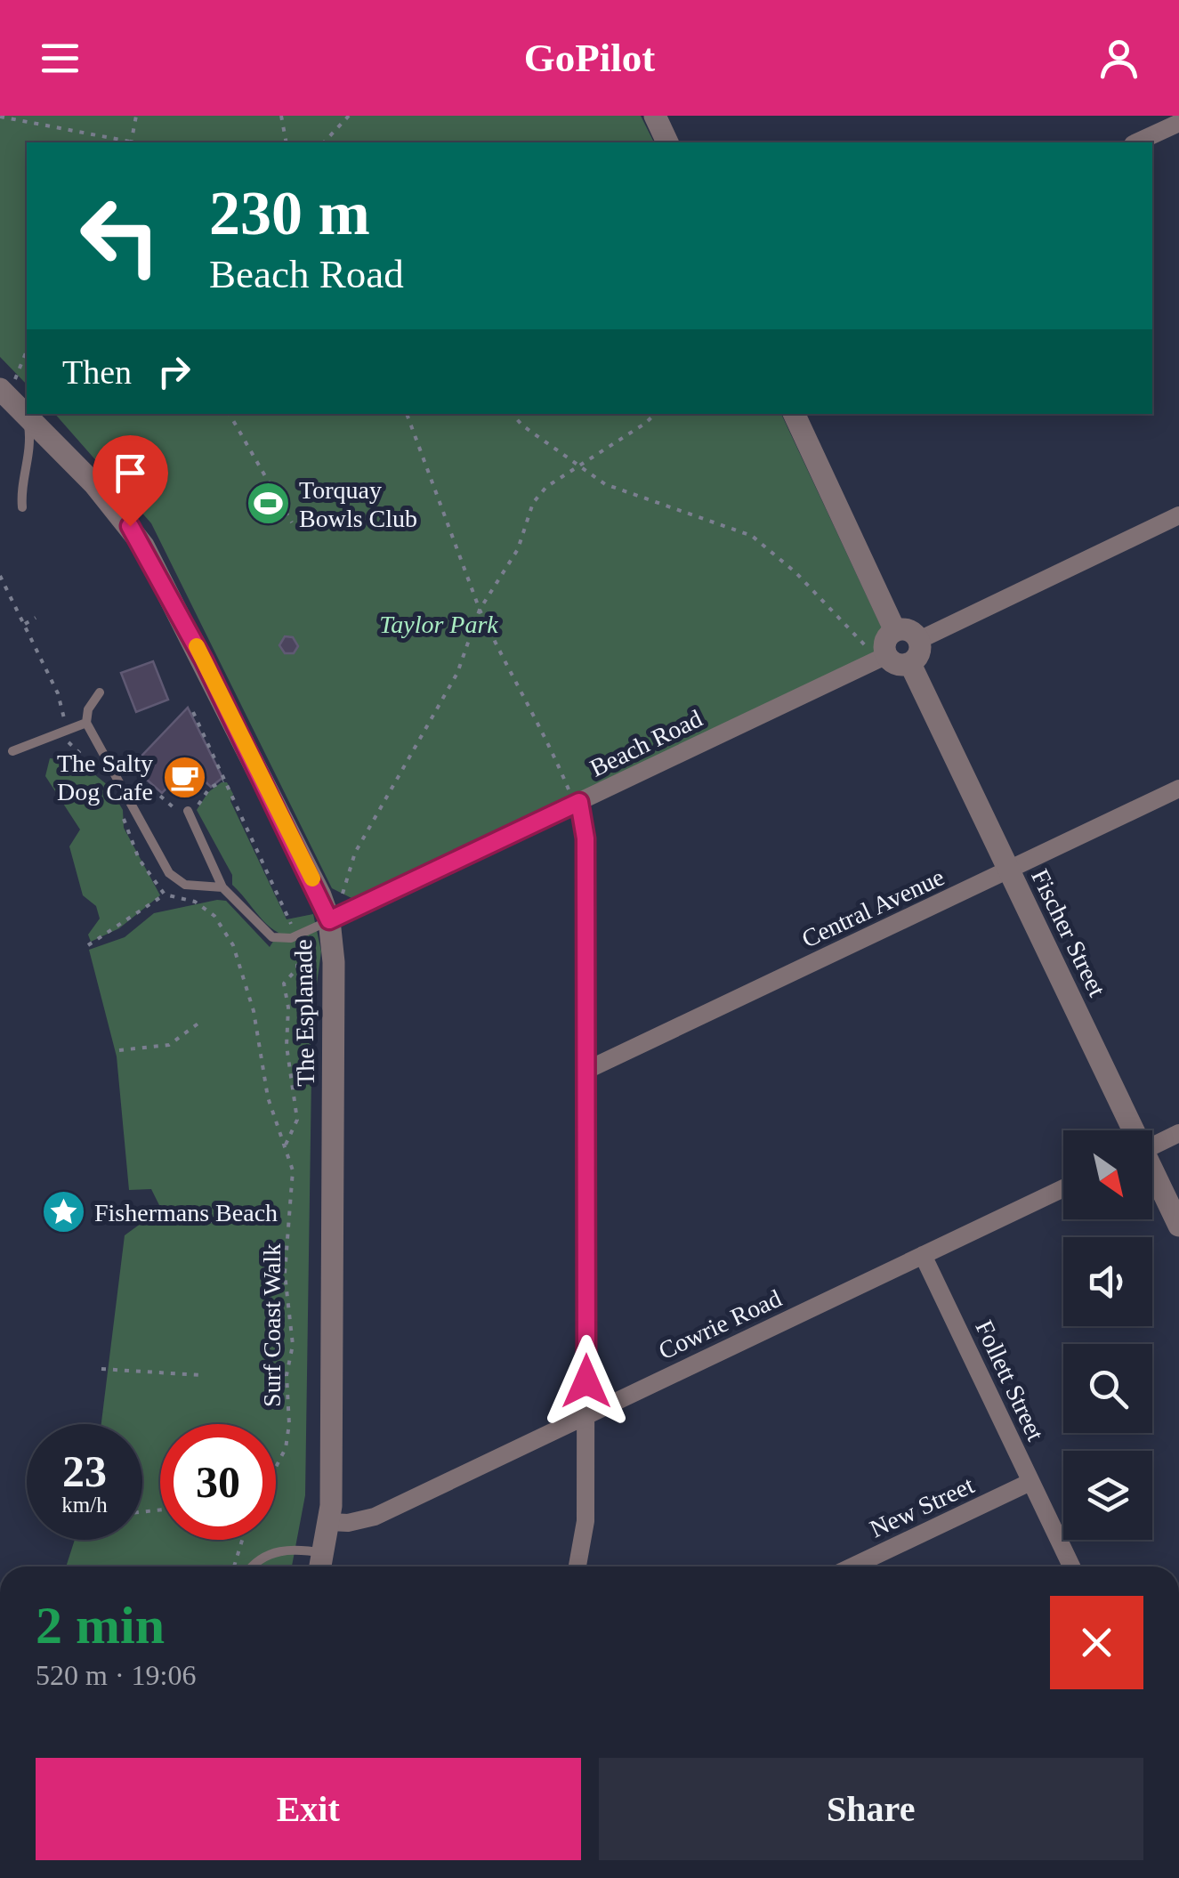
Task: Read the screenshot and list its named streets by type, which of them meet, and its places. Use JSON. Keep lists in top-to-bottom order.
{
  "streets": {
    "street": [
      "Beach Road",
      "Central Avenue",
      "Fischer Street",
      "The Esplanade",
      "Cowrie Road",
      "Follett Street",
      "New Street"
    ],
    "path": ["Surf Coast Walk"]
  },
  "crossings": [
    ["Beach Road", "Fischer Street"],
    ["Beach Road", "The Esplanade"],
    ["Central Avenue", "Fischer Street"],
    ["The Esplanade", "Cowrie Road"],
    ["Cowrie Road", "Follett Street"],
    ["Follett Street", "New Street"]
  ],
  "parks": ["Taylor Park"],
  "places": {
    "sports": ["Torquay Bowls Club"],
    "cafe": ["The Salty Dog Cafe"],
    "place": ["Fishermans Beach"]
  },
  "north": "bottom right",
  "page": {
    "header": "GoPilot",
    "turn": ["230 m", "Beach Road"],
    "then": "Then",
    "speed": "23 km/h",
    "limit": "30",
    "heading": ["2 min", "520 m · 19:06"],
    "buttons": ["Exit", "Share"]
  }
}
